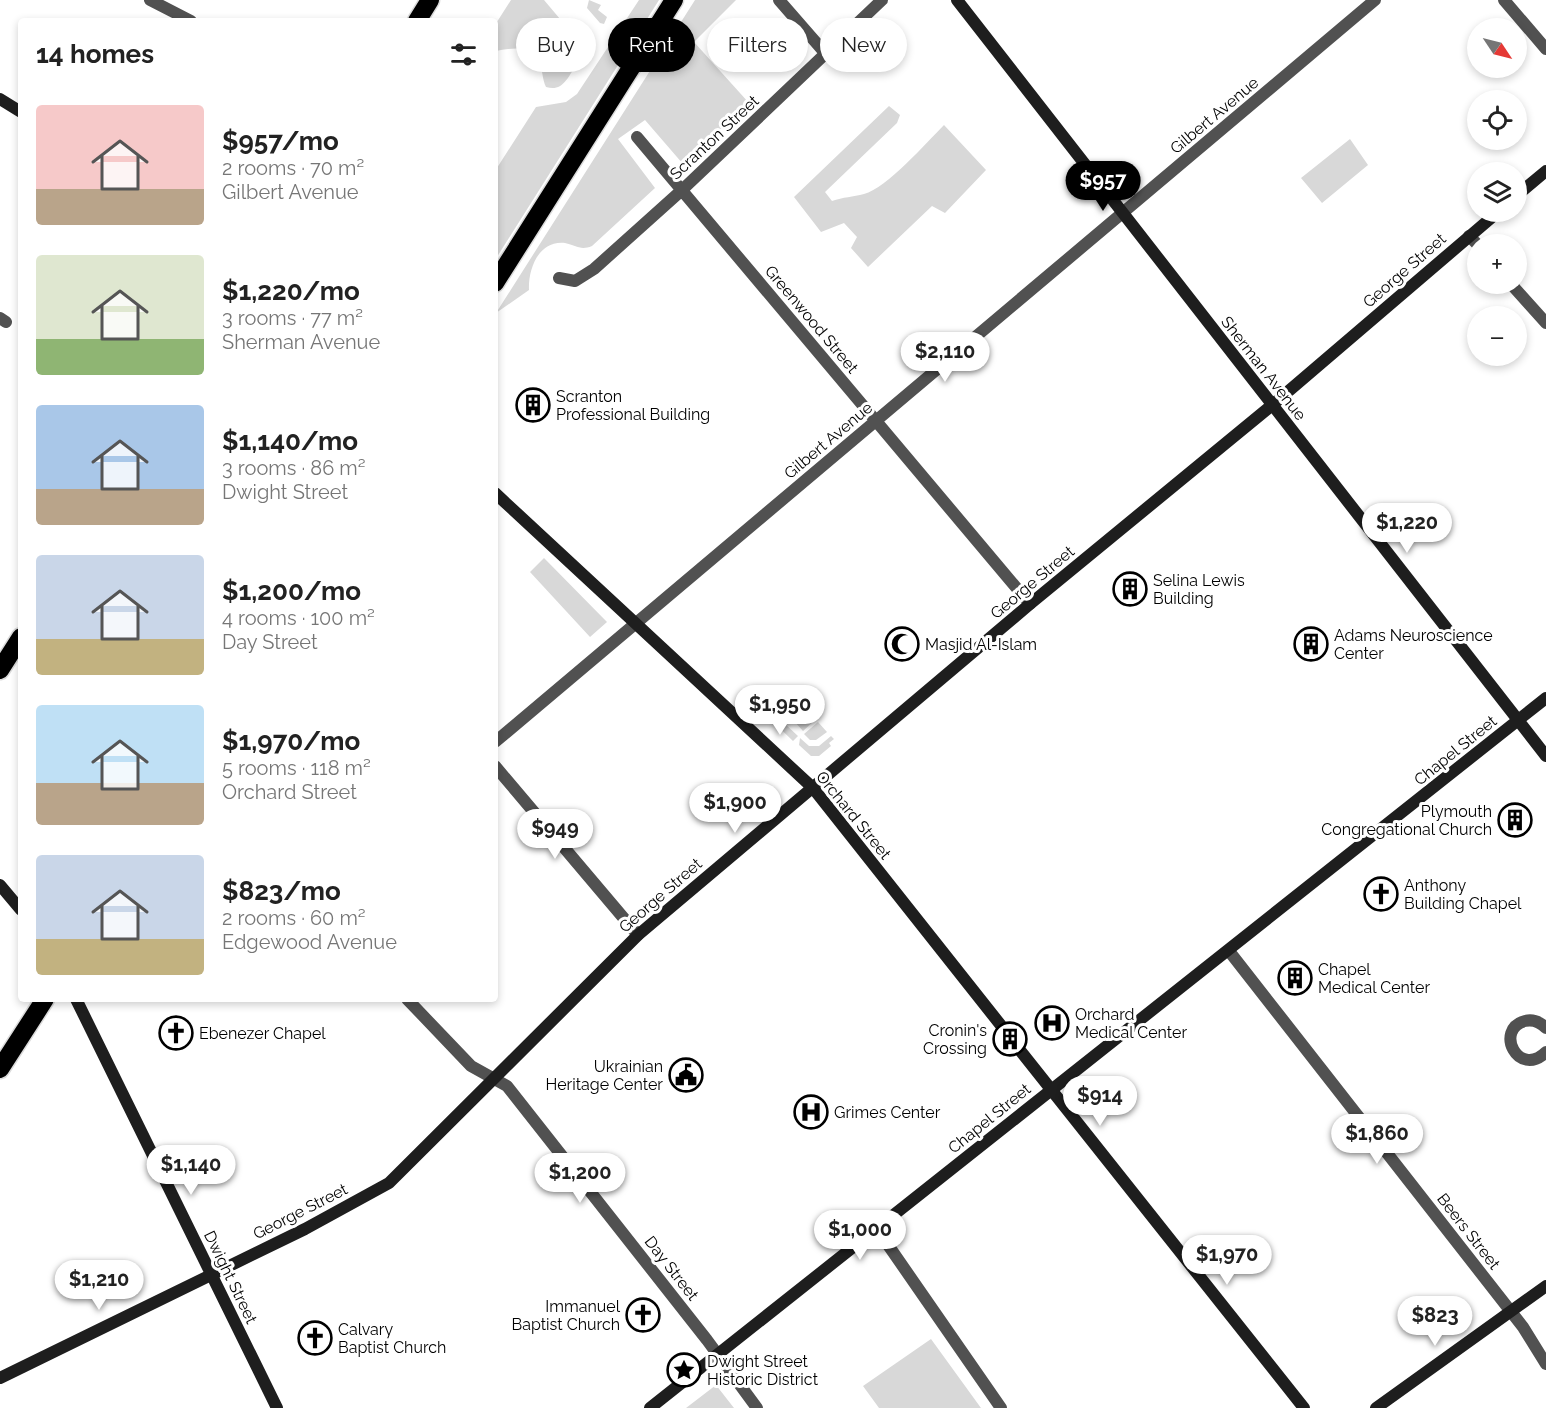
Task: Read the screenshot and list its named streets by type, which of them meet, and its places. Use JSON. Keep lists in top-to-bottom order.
{
  "streets": {
    "main road": [
      "George Street",
      "Sherman Avenue",
      "Chapel Street",
      "Orchard Street",
      "Dwight Street"
    ],
    "street": [
      "Gilbert Avenue",
      "Scranton Street",
      "Greenwood Street",
      "Beers Street",
      "Day Street"
    ]
  },
  "crossings": [
    ["Gilbert Avenue", "Greenwood Street"],
    ["Gilbert Avenue", "Sherman Avenue"],
    ["Gilbert Avenue", "Orchard Street"],
    ["Scranton Street", "Greenwood Street"],
    ["George Street", "Greenwood Street"],
    ["George Street", "Sherman Avenue"],
    ["George Street", "Orchard Street"],
    ["George Street", "Day Street"],
    ["George Street", "Dwight Street"],
    ["Sherman Avenue", "Chapel Street"],
    ["Chapel Street", "Beers Street"],
    ["Chapel Street", "Day Street"]
  ],
  "places": {
    "building": [
      "Scranton Professional Building",
      "Selina Lewis Building",
      "Adams Neuroscience Center",
      "Plymouth Congregational Church",
      "Chapel Medical Center",
      "Cronin's Crossing"
    ],
    "mosque": ["Masjid Al-Islam"],
    "church": [
      "Anthony Building Chapel",
      "Ebenezer Chapel",
      "Immanuel Baptist Church",
      "Calvary Baptist Church"
    ],
    "hospital": ["Orchard Medical Center", "Grimes Center"],
    "public building": ["Ukrainian Heritage Center"],
    "place": ["Dwight Street Historic District"]
  },
  "north": "bottom right",
  "page": {
    "map_buttons": ["+", "−"],
    "chip": [
      "Buy",
      "Rent",
      "Filters",
      "New"
    ],
    "heading": "14 homes",
    "list": [
      {
        "name": "$957/mo",
        "note": "2 rooms · 70 m² · Gilbert Avenue"
      },
      {
        "name": "$1,220/mo",
        "note": "3 rooms · 77 m² · Sherman Avenue"
      },
      {
        "name": "$1,140/mo",
        "note": "3 rooms · 86 m² · Dwight Street"
      },
      {
        "name": "$1,200/mo",
        "note": "4 rooms · 100 m² · Day Street"
      },
      {
        "name": "$1,970/mo",
        "note": "5 rooms · 118 m² · Orchard Street"
      },
      {
        "name": "$823/mo",
        "note": "2 rooms · 60 m² · Edgewood Avenue"
      }
    ],
    "price": [
      "$957",
      "$2,110",
      "$1,220",
      "$1,950",
      "$1,900",
      "$949",
      "$914",
      "$1,860",
      "$1,140",
      "$1,200",
      "$1,000",
      "$1,970",
      "$1,210",
      "$823"
    ]
  }
}
